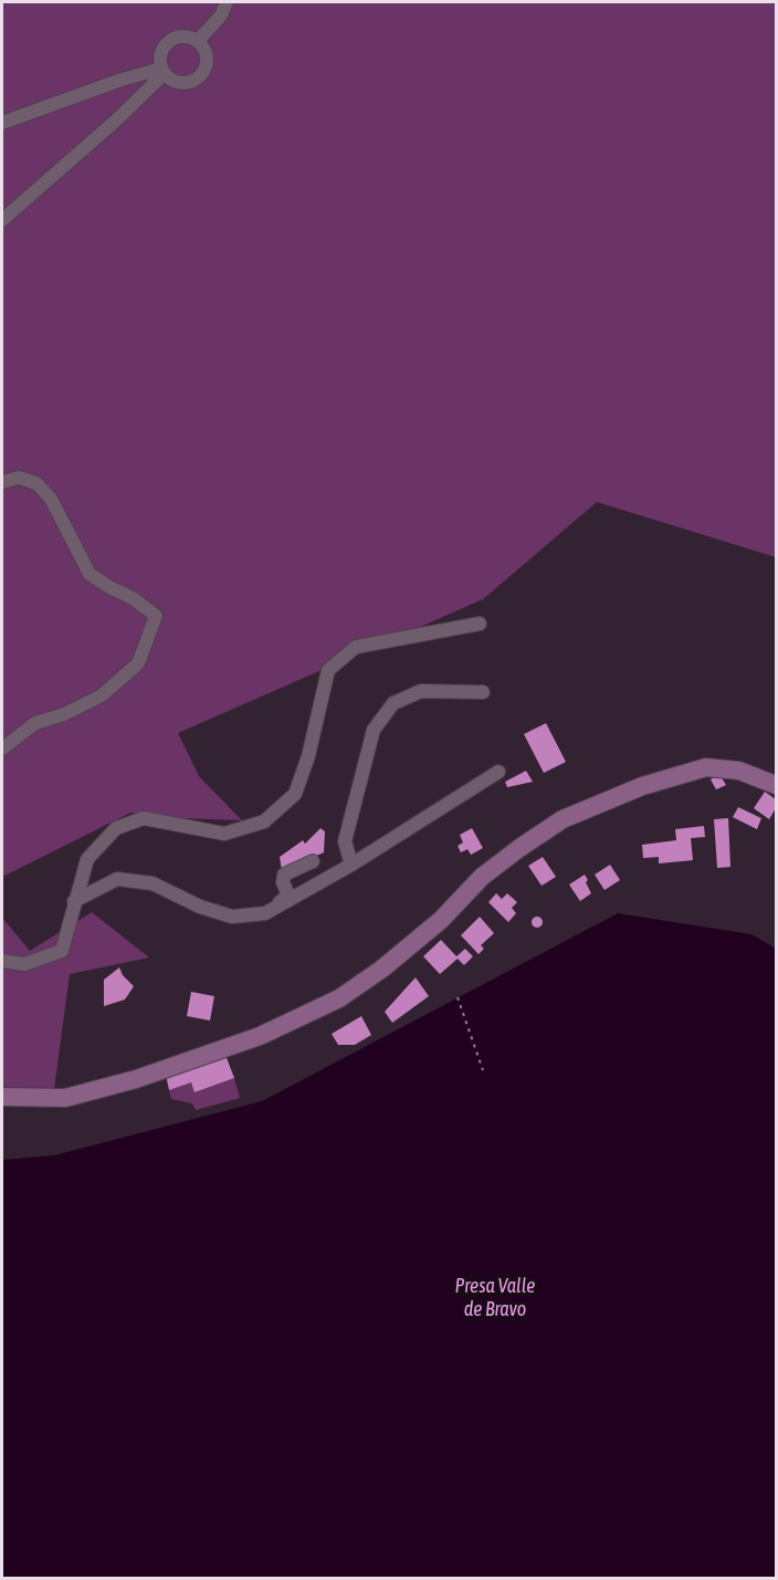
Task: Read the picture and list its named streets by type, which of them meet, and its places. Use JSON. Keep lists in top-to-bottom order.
{
  "water": ["Presa Valle de Bravo"]
}
